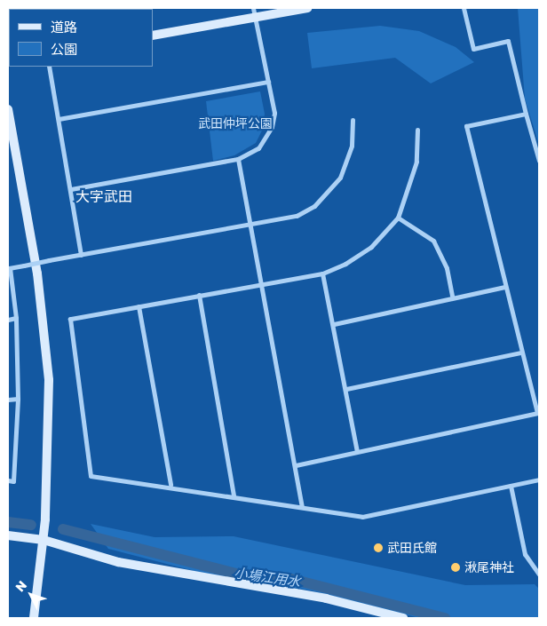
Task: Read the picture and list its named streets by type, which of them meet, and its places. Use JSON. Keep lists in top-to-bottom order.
{
  "districts": ["大字武田"],
  "water": ["小場江用水"],
  "parks": ["武田仲坪公園"],
  "places": ["武田氏館", "湫尾神社"],
  "legend": ["道路", "公園"],
  "north": "top left"
}
